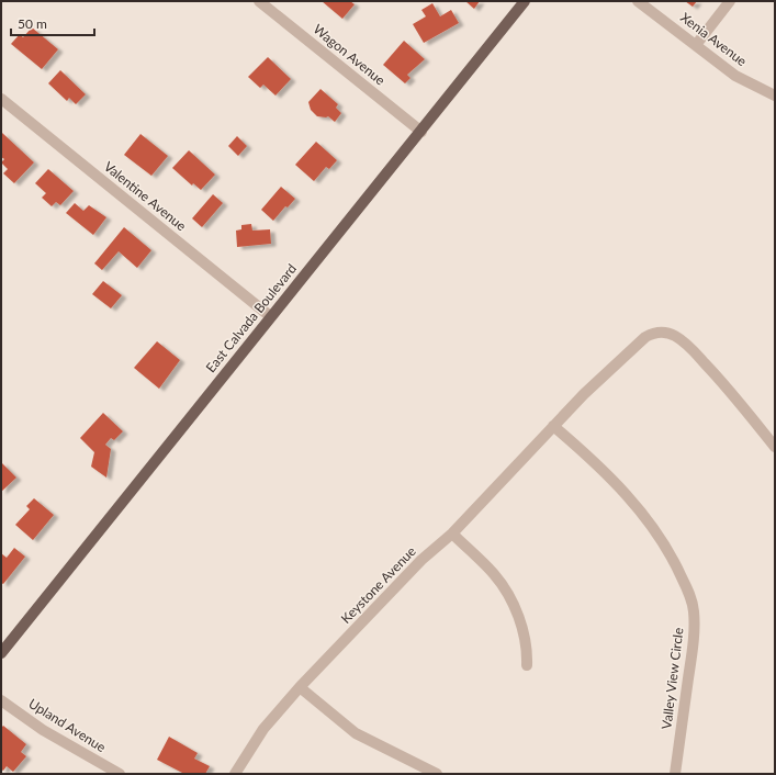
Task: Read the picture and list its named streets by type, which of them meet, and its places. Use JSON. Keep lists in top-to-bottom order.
{
  "streets": {
    "main road": ["East Calvada Boulevard"],
    "street": [
      "Xenia Avenue",
      "Wagon Avenue",
      "Valentine Avenue",
      "Keystone Avenue",
      "Valley View Circle",
      "Upland Avenue"
    ]
  },
  "crossings": [
    ["Wagon Avenue", "East Calvada Boulevard"],
    ["Valentine Avenue", "East Calvada Boulevard"],
    ["Keystone Avenue", "Valley View Circle"]
  ],
  "scale_bar": "50 m"
}
